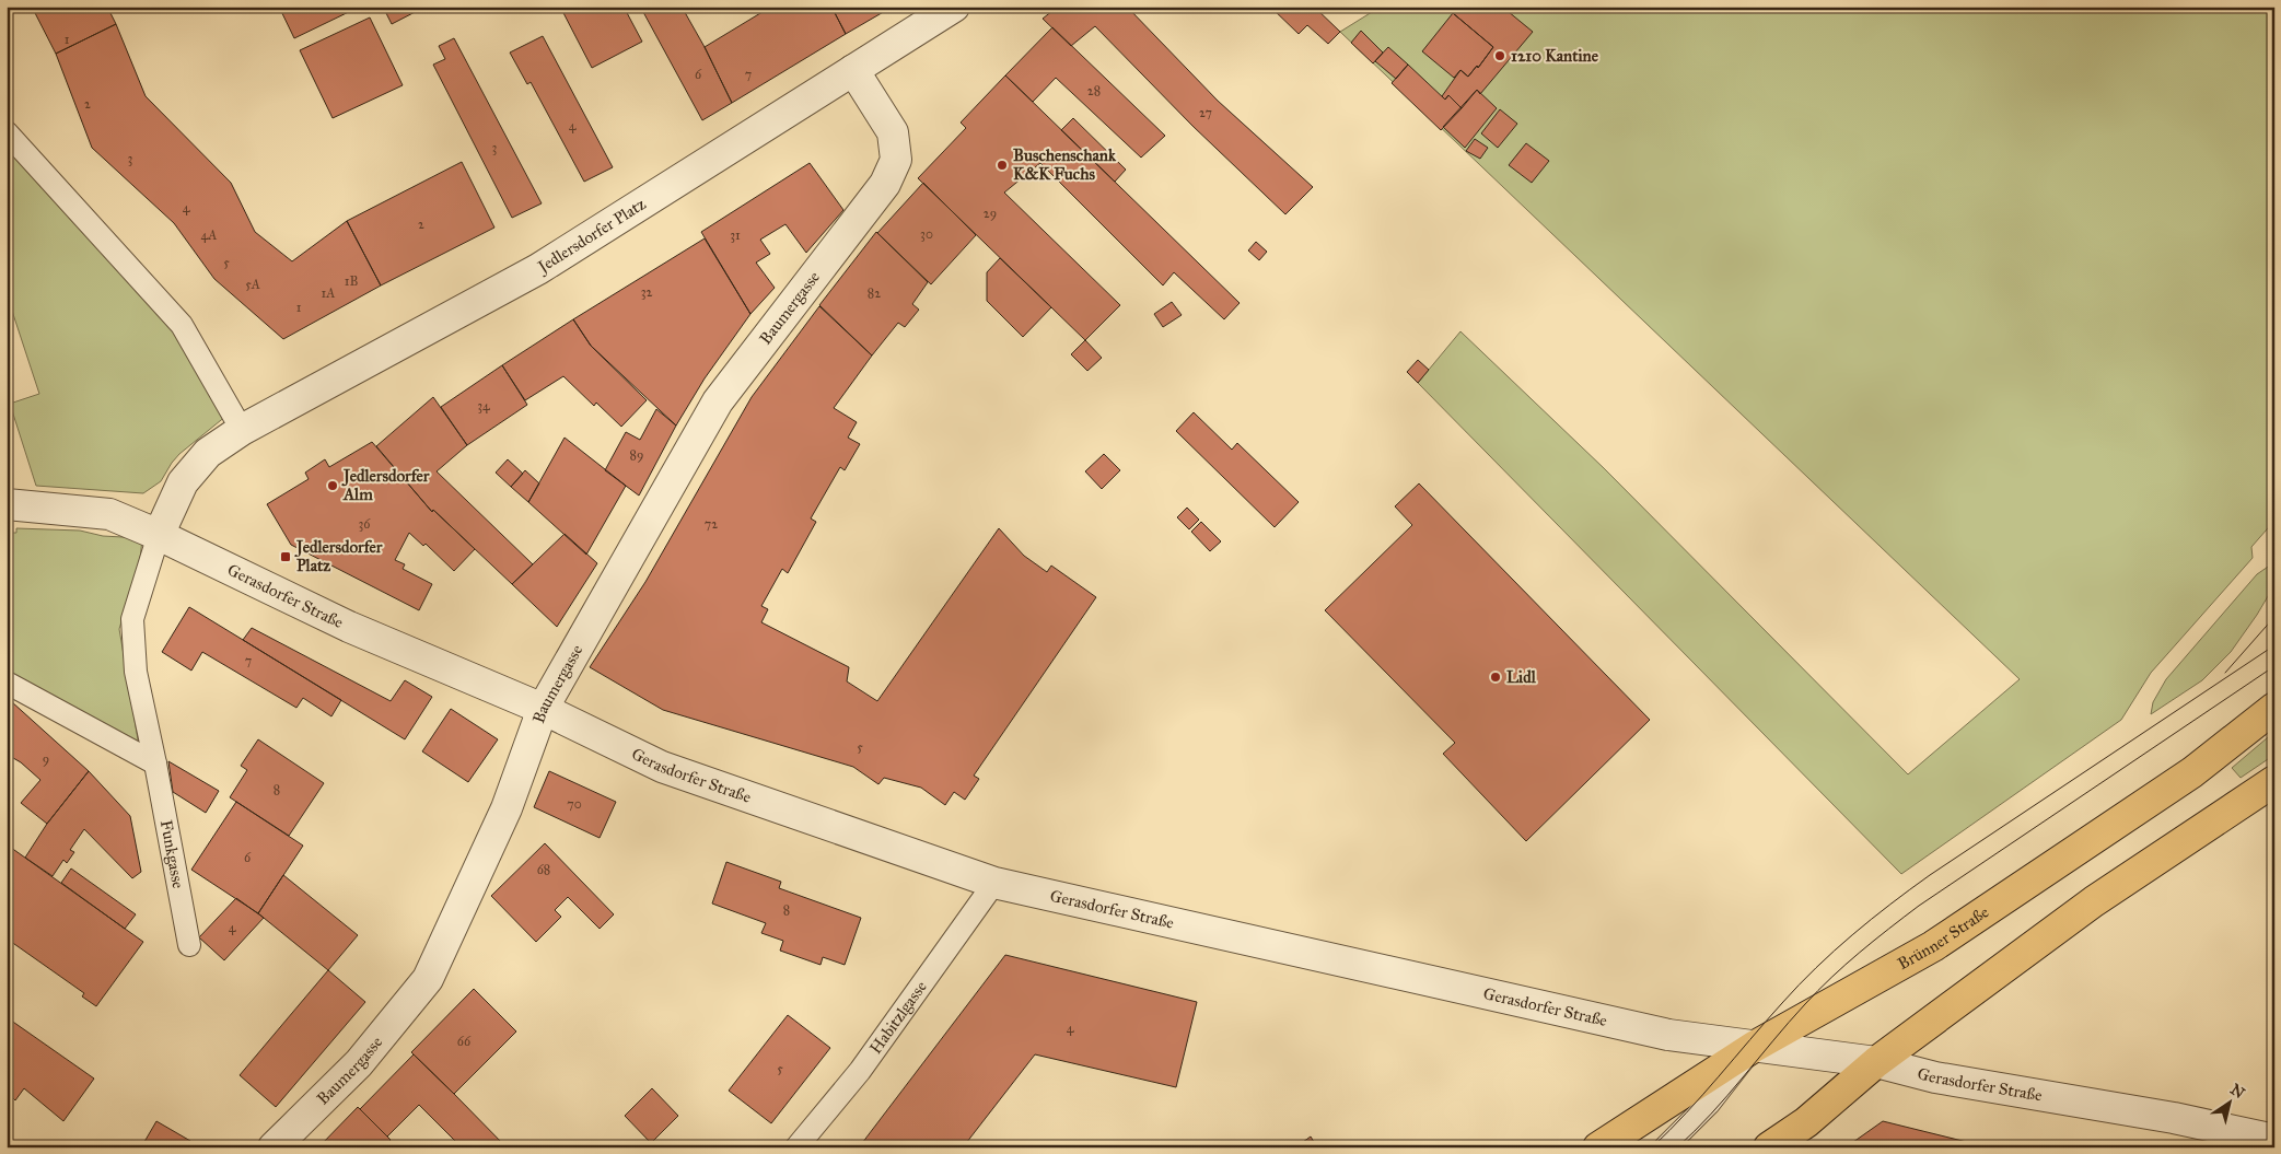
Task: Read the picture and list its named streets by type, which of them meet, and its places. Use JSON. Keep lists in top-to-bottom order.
{
  "streets": {
    "main road": ["Brünner Straße"],
    "street": ["Jedlersdorfer Platz", "Baumergasse", "Gerasdorfer Straße"],
    "lane": ["Funkgasse", "Habitzlgasse"]
  },
  "crossings": [
    ["Jedlersdorfer Platz", "Baumergasse"],
    ["Jedlersdorfer Platz", "Gerasdorfer Straße"],
    ["Jedlersdorfer Platz", "Funkgasse"],
    ["Baumergasse", "Gerasdorfer Straße"],
    ["Gerasdorfer Straße", "Funkgasse"],
    ["Gerasdorfer Straße", "Brünner Straße"],
    ["Gerasdorfer Straße", "Habitzlgasse"]
  ],
  "places": {
    "other": [
      "1210 Kantine",
      "Buschenschank K&K Fuchs",
      "Jedlersdorfer Alm",
      "Lidl"
    ],
    "transit": ["Jedlersdorfer Platz"]
  },
  "house_numbers": [
    "1",
    "6",
    "7",
    "28",
    "2",
    "27",
    "4",
    "3",
    "3",
    "4",
    "29",
    "2",
    "30",
    "4A",
    "31",
    "5",
    "1B",
    "5A",
    "32",
    "1A",
    "82",
    "1",
    "34",
    "89",
    "36",
    "72",
    "7",
    "5",
    "9",
    "8",
    "70",
    "6",
    "68",
    "8",
    "4",
    "4",
    "66",
    "5"
  ],
  "north": "top right"
}
